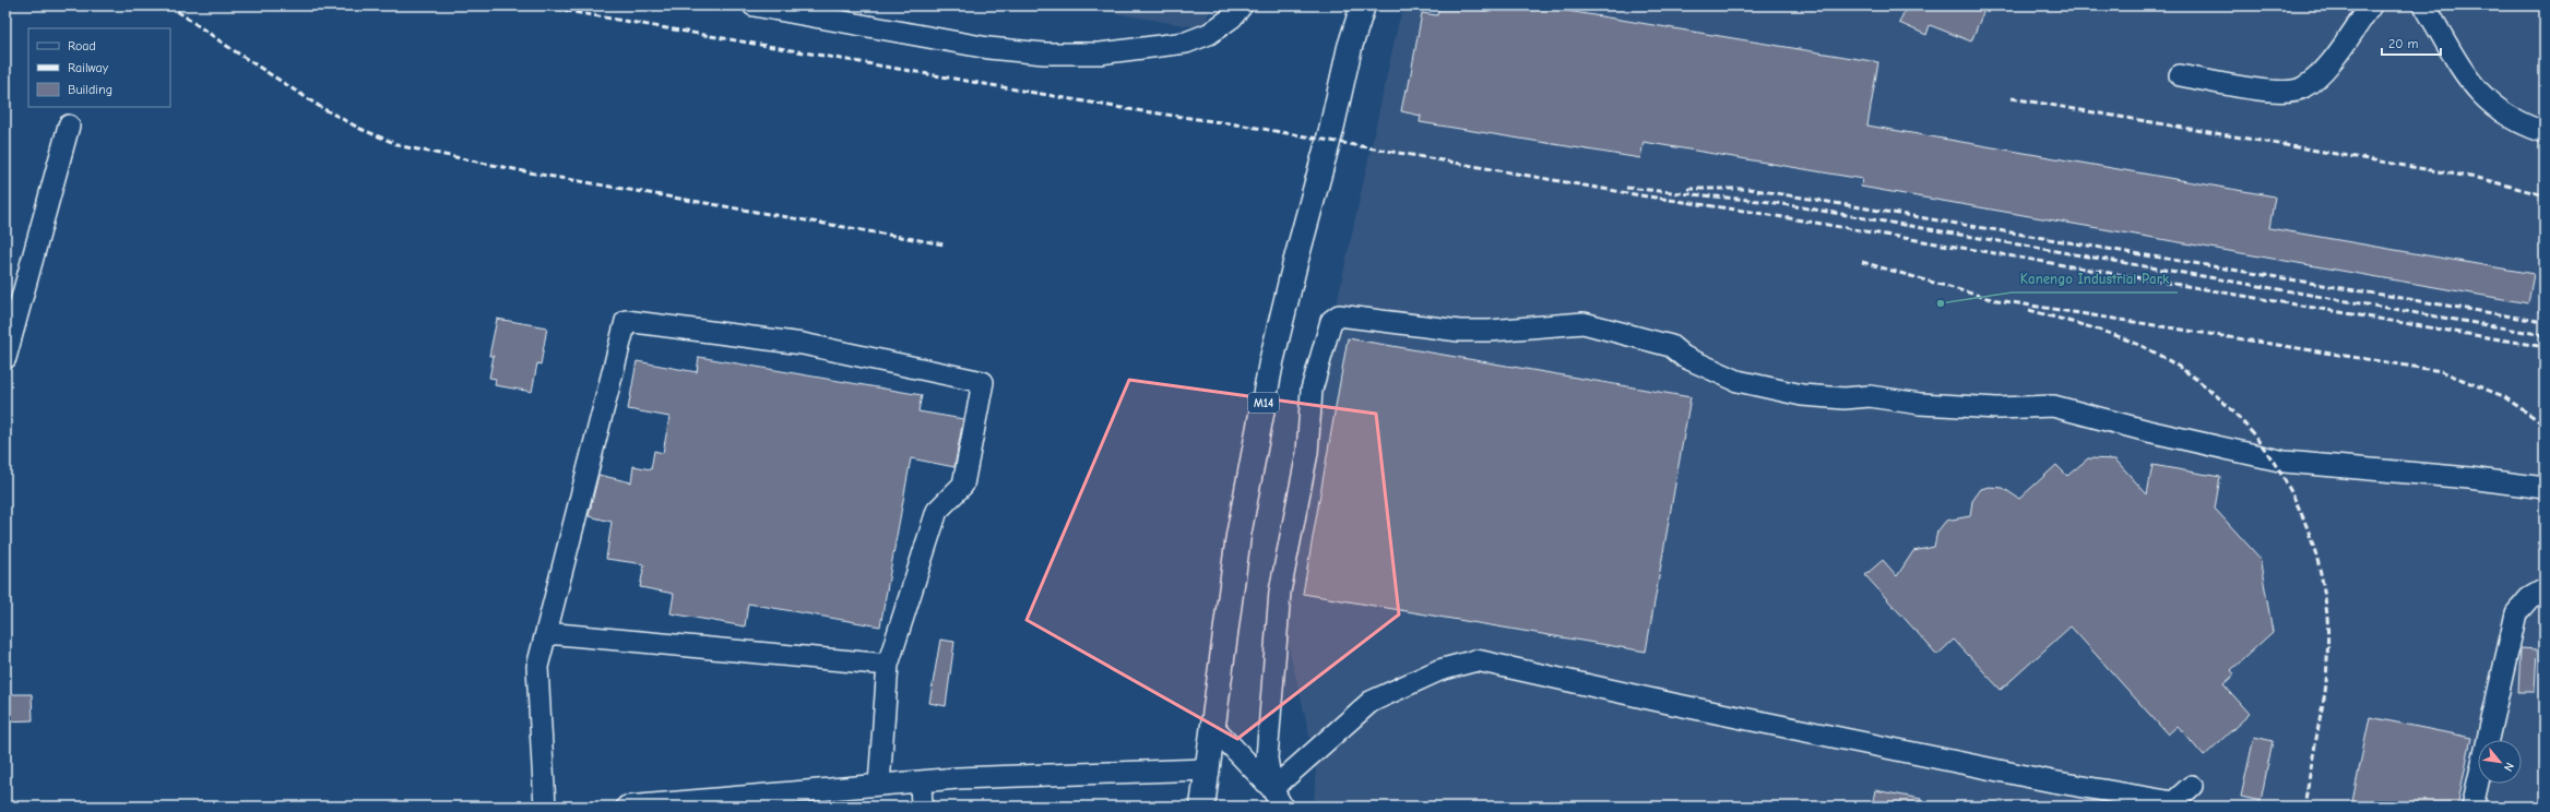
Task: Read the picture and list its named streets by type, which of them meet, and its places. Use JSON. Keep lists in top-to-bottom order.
{
  "streets": {
    "highway": ["M14"]
  },
  "places": ["Kanengo Industrial Park"],
  "legend": ["Road", "Railway", "Building"],
  "scale_bar": "20 m",
  "north": "bottom right"
}
